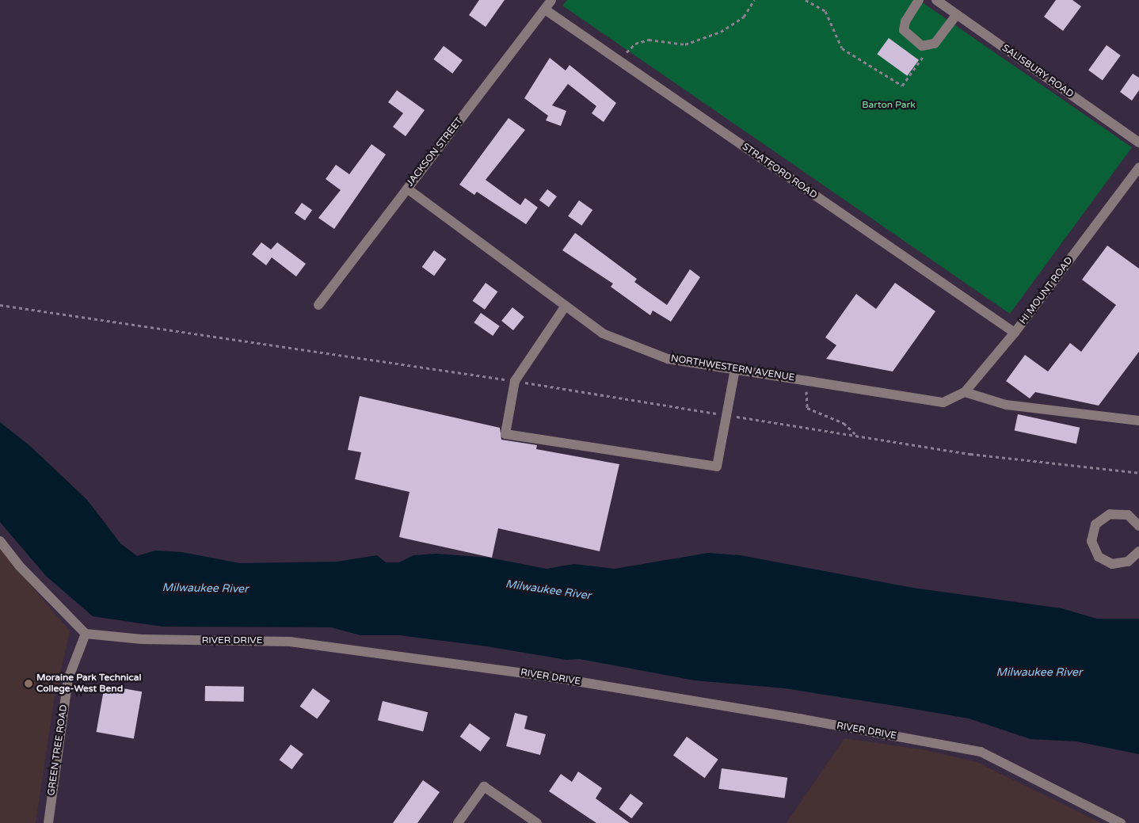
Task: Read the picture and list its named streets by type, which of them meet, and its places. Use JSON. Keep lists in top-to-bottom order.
{
  "streets": {
    "street": [
      "SALISBURY ROAD",
      "JACKSON STREET",
      "STRATFORD ROAD",
      "HI MOUNT ROAD",
      "NORTHWESTERN AVENUE",
      "RIVER DRIVE",
      "GREEN TREE ROAD"
    ]
  },
  "crossings": [
    ["JACKSON STREET", "STRATFORD ROAD"],
    ["JACKSON STREET", "NORTHWESTERN AVENUE"],
    ["STRATFORD ROAD", "HI MOUNT ROAD"],
    ["HI MOUNT ROAD", "NORTHWESTERN AVENUE"],
    ["RIVER DRIVE", "GREEN TREE ROAD"]
  ],
  "water": ["Milwaukee River"],
  "parks": ["Barton Park"],
  "places": ["Moraine Park Technical College-West Bend"]
}
